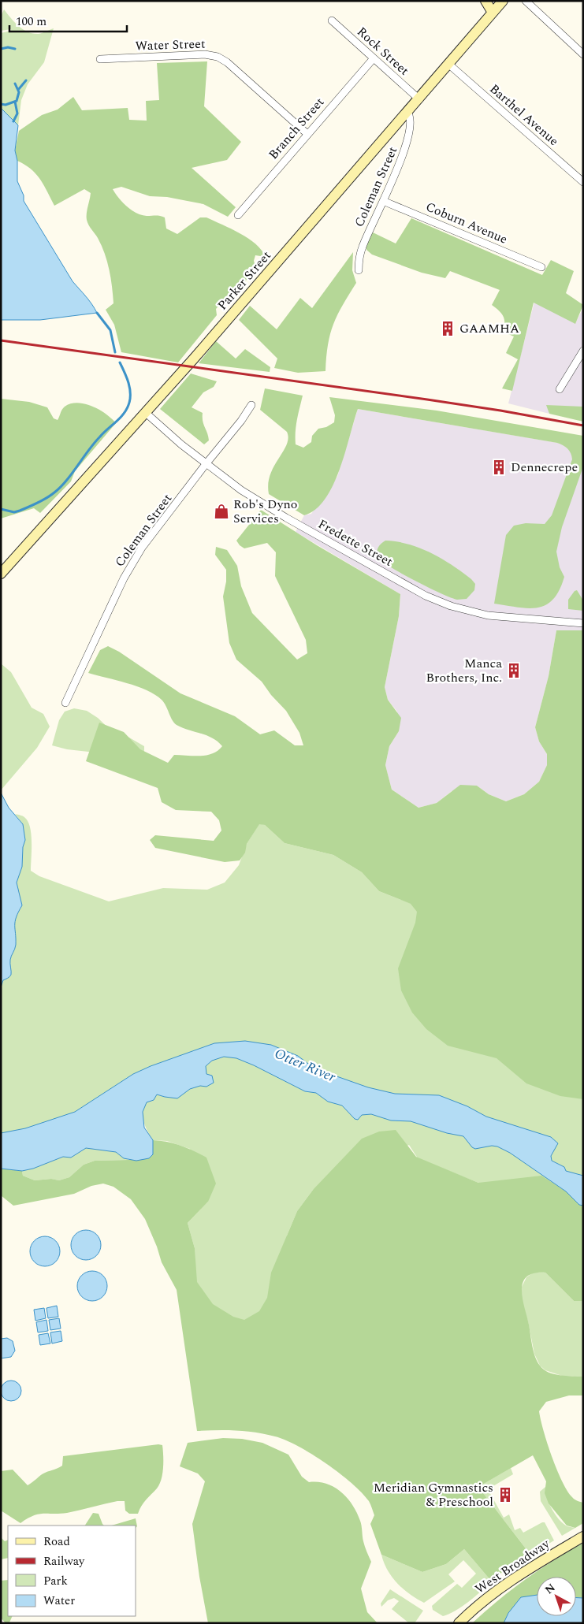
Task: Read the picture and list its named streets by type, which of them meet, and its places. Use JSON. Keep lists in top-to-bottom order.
{
  "streets": {
    "main road": ["Parker Street", "West Broadway"],
    "street": [
      "Water Street",
      "Rock Street",
      "Barthel Avenue",
      "Branch Street",
      "Coleman Street",
      "Coburn Avenue",
      "Fredette Street"
    ]
  },
  "crossings": [
    ["Water Street", "Branch Street"],
    ["Rock Street", "Branch Street"],
    ["Rock Street", "Parker Street"],
    ["Barthel Avenue", "Parker Street"],
    ["Coleman Street", "Coburn Avenue"],
    ["Coleman Street", "Parker Street"],
    ["Coleman Street", "Fredette Street"],
    ["Parker Street", "Fredette Street"]
  ],
  "water": ["Otter River"],
  "places": {
    "building": [
      "GAAMHA",
      "Dennecrepe",
      "Manca Brothers, Inc.",
      "Meridian Gymnastics & Preschool"
    ],
    "shop": ["Rob's Dyno Services"]
  },
  "legend": [
    "Road",
    "Railway",
    "Park",
    "Water"
  ],
  "scale_bar": "100 m",
  "north": "top left"
}
